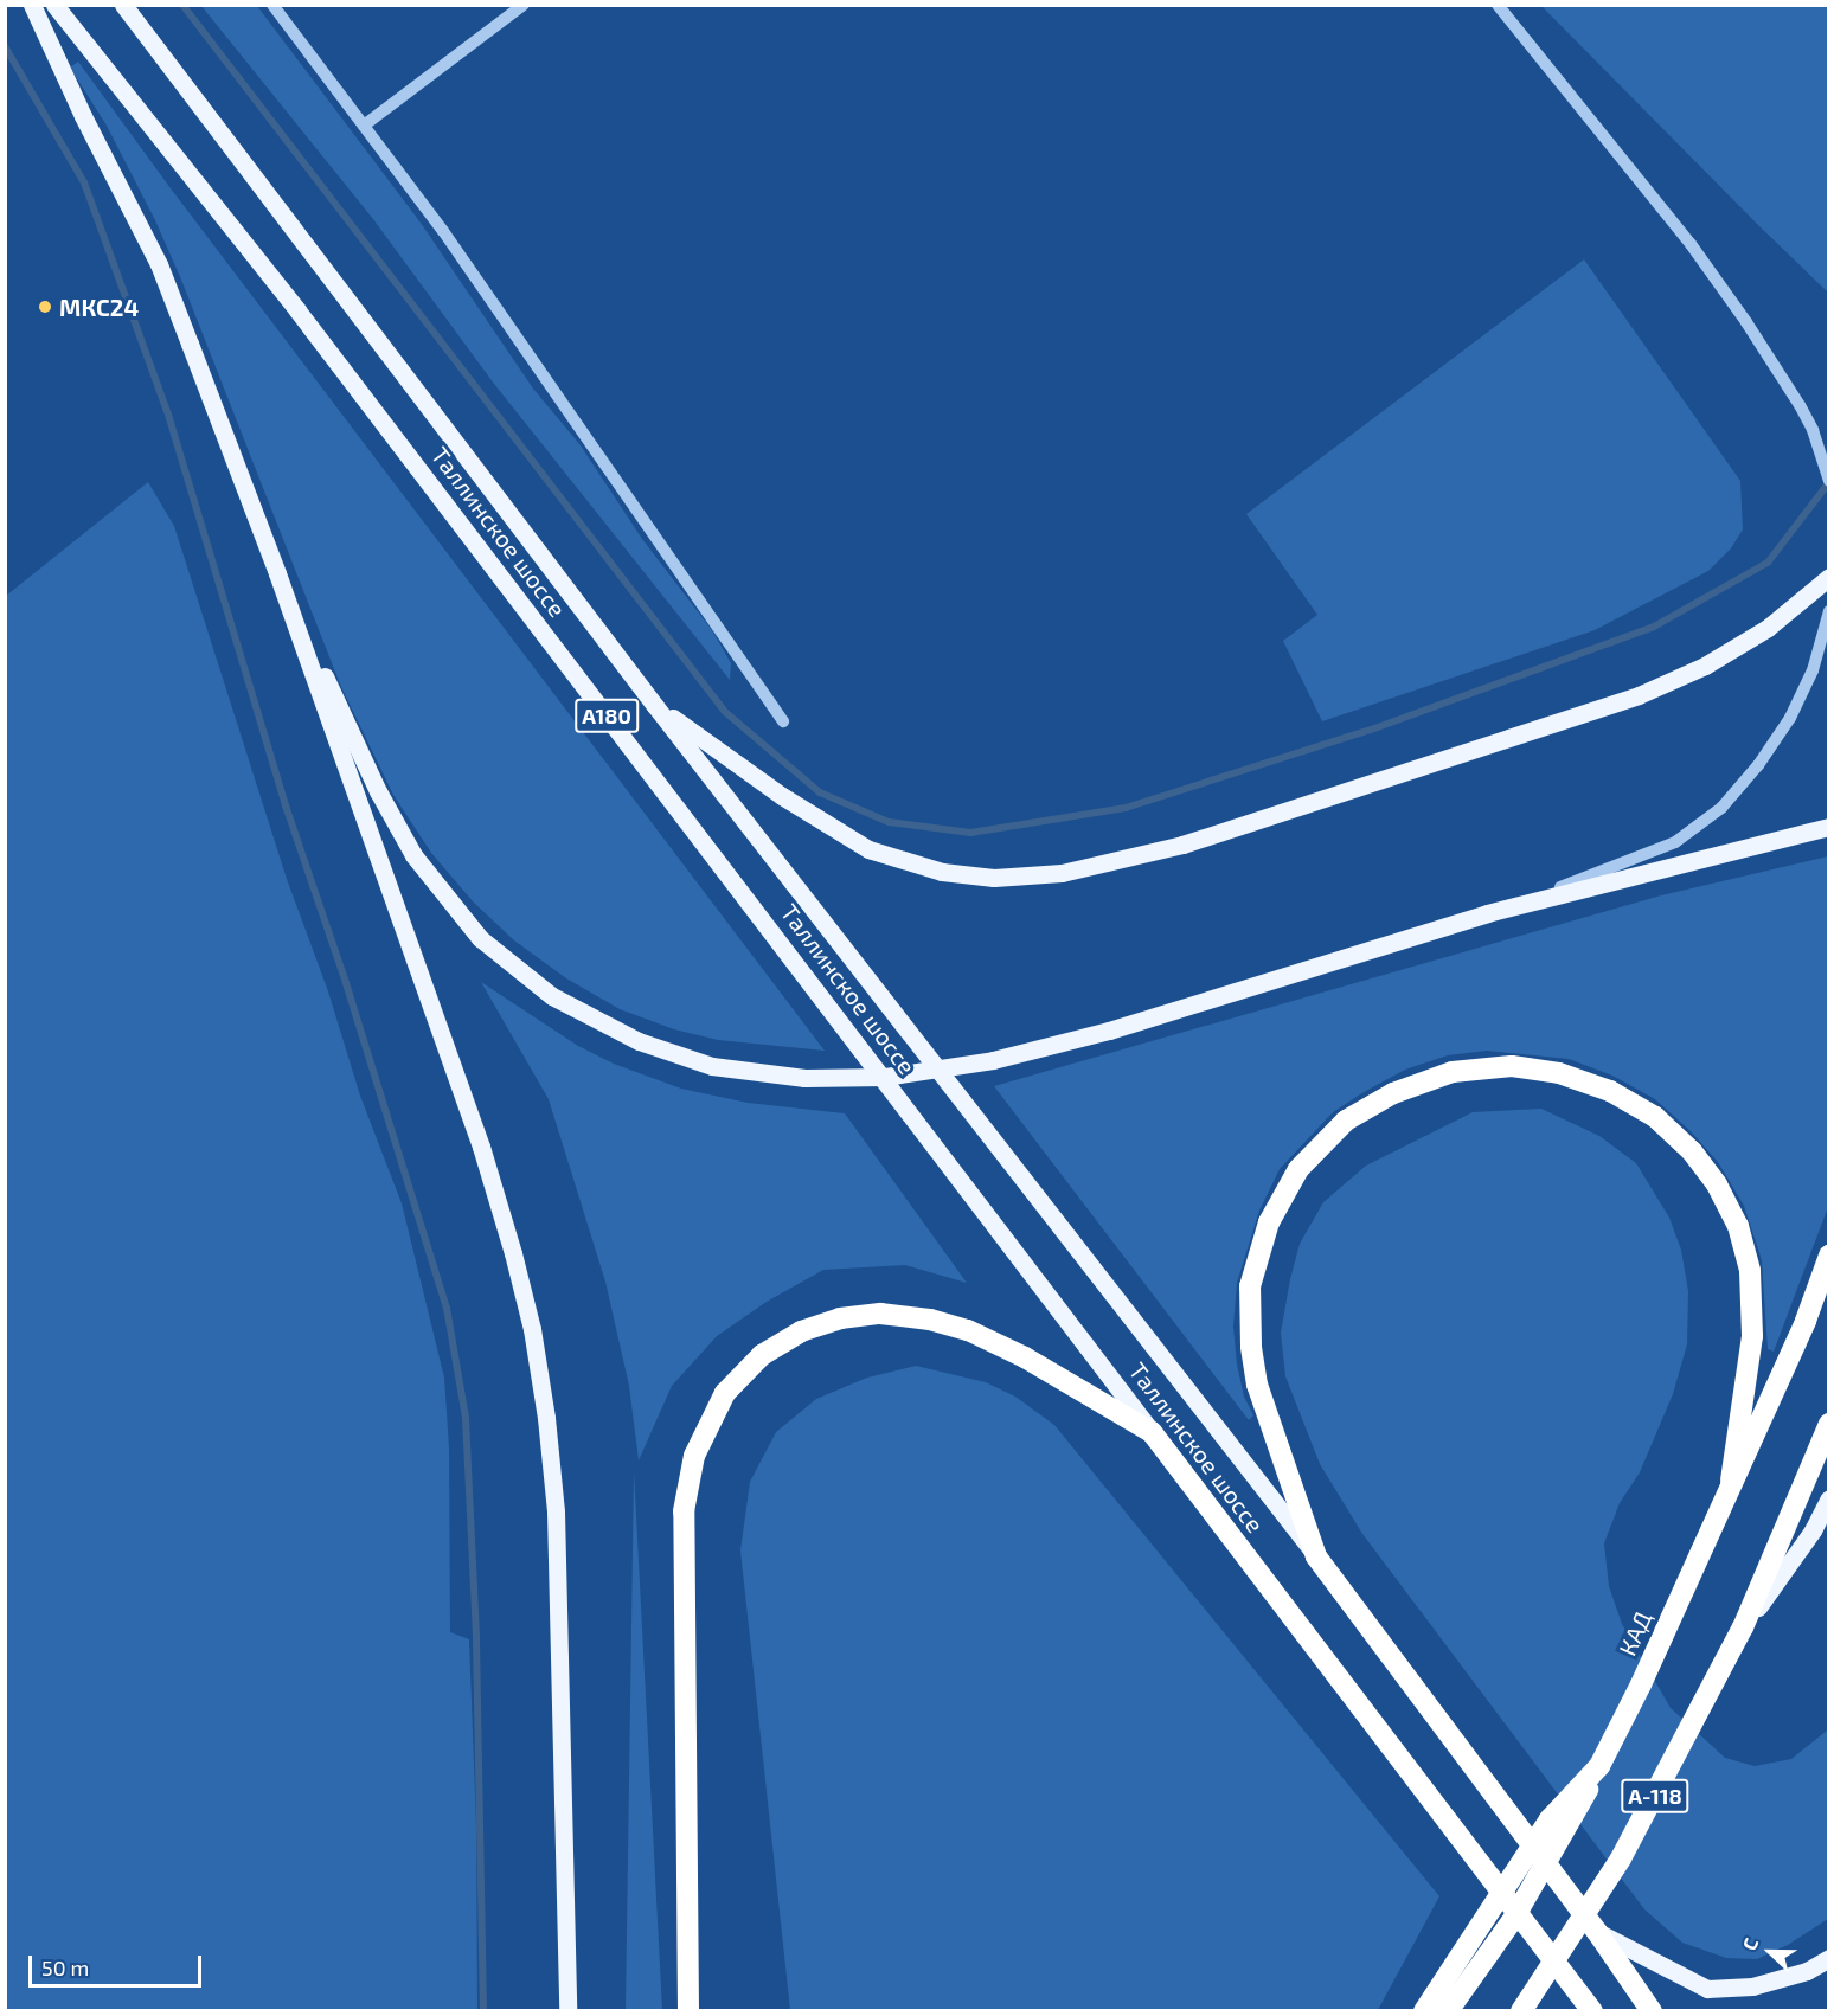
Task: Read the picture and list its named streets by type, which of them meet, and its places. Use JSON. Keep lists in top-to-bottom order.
{
  "streets": {
    "highway": ["Таллинское шоссе", "КАД", "А-118"],
    "main road": ["A180"]
  },
  "places": ["МКС24"],
  "scale_bar": "50 m",
  "north": "left"
}
